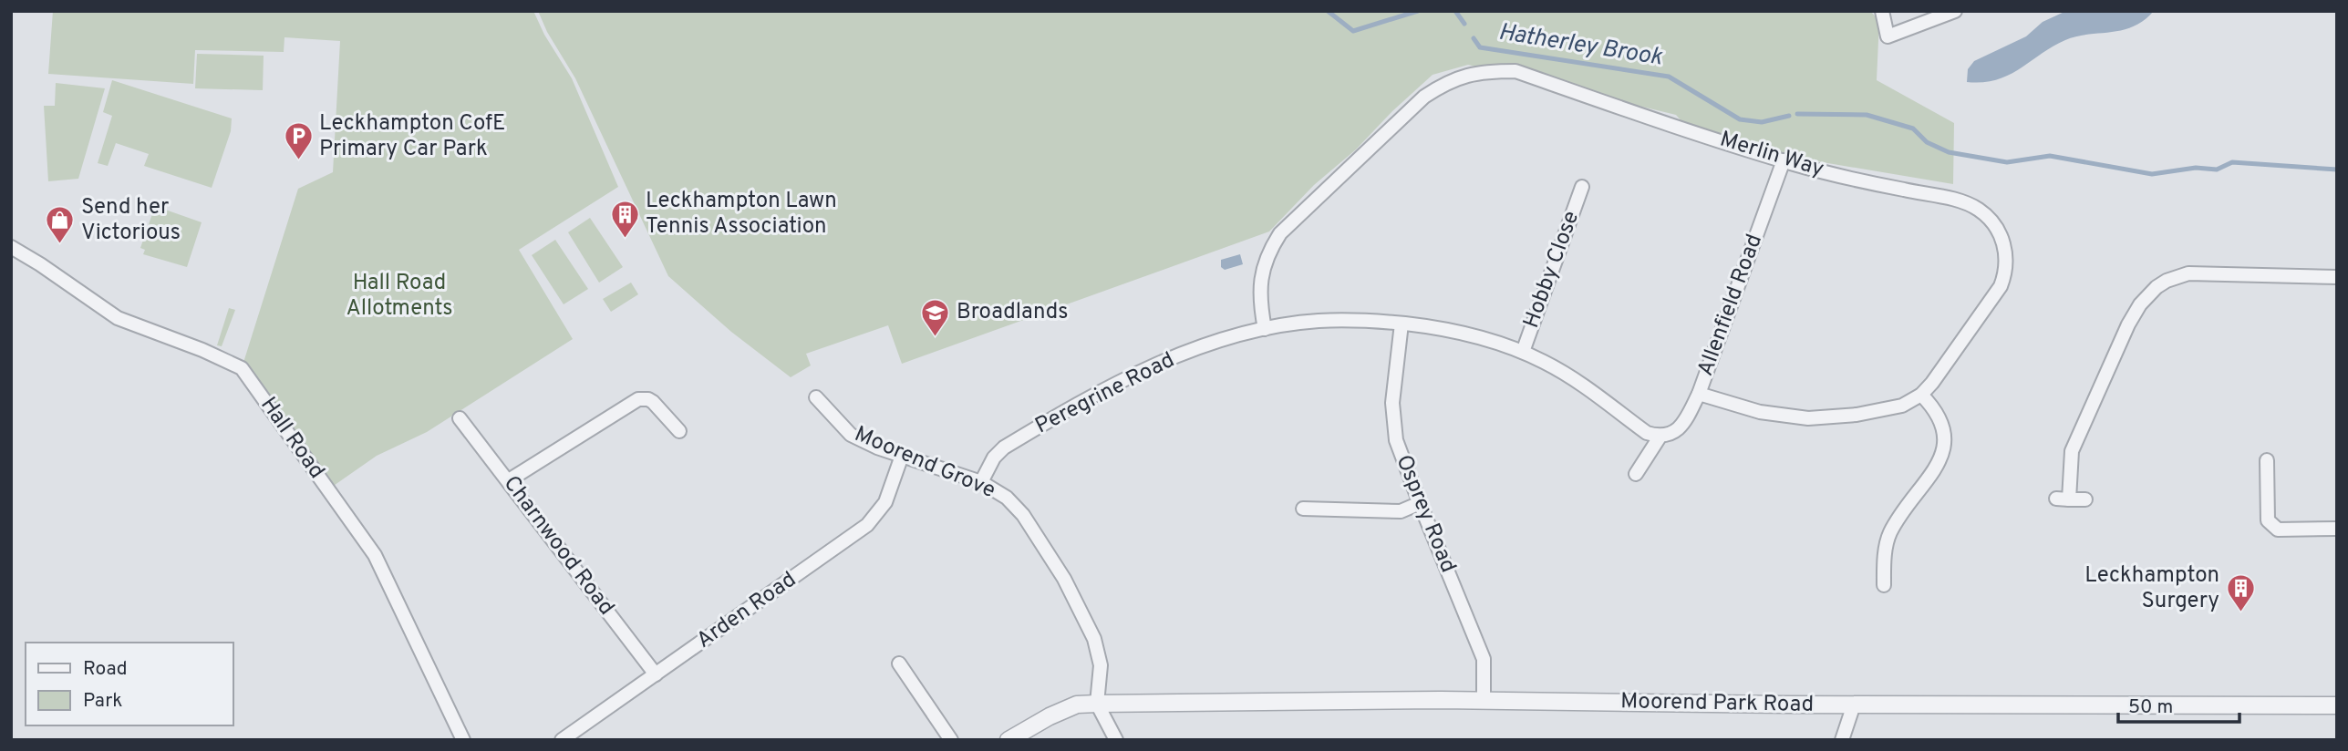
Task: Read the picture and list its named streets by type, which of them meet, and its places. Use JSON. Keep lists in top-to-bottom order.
{
  "streets": {
    "street": [
      "Merlin Way",
      "Hobby Close",
      "Allenfield Road",
      "Peregrine Road",
      "Hall Road",
      "Moorend Grove",
      "Osprey Road",
      "Charnwood Road",
      "Arden Road",
      "Moorend Park Road"
    ]
  },
  "crossings": [
    ["Merlin Way", "Allenfield Road"],
    ["Merlin Way", "Peregrine Road"],
    ["Hobby Close", "Peregrine Road"],
    ["Allenfield Road", "Peregrine Road"],
    ["Peregrine Road", "Moorend Grove"],
    ["Peregrine Road", "Osprey Road"],
    ["Moorend Grove", "Arden Road"],
    ["Moorend Grove", "Moorend Park Road"],
    ["Osprey Road", "Moorend Park Road"],
    ["Charnwood Road", "Arden Road"]
  ],
  "water": ["Hatherley Brook"],
  "parks": ["Hall Road Allotments"],
  "places": {
    "parking": ["Leckhampton CofE Primary Car Park"],
    "building": ["Leckhampton Lawn Tennis Association", "Leckhampton Surgery"],
    "shop": ["Send her Victorious"],
    "school or university": ["Broadlands"]
  },
  "legend": ["Road", "Park"],
  "scale_bar": "50 m"
}
